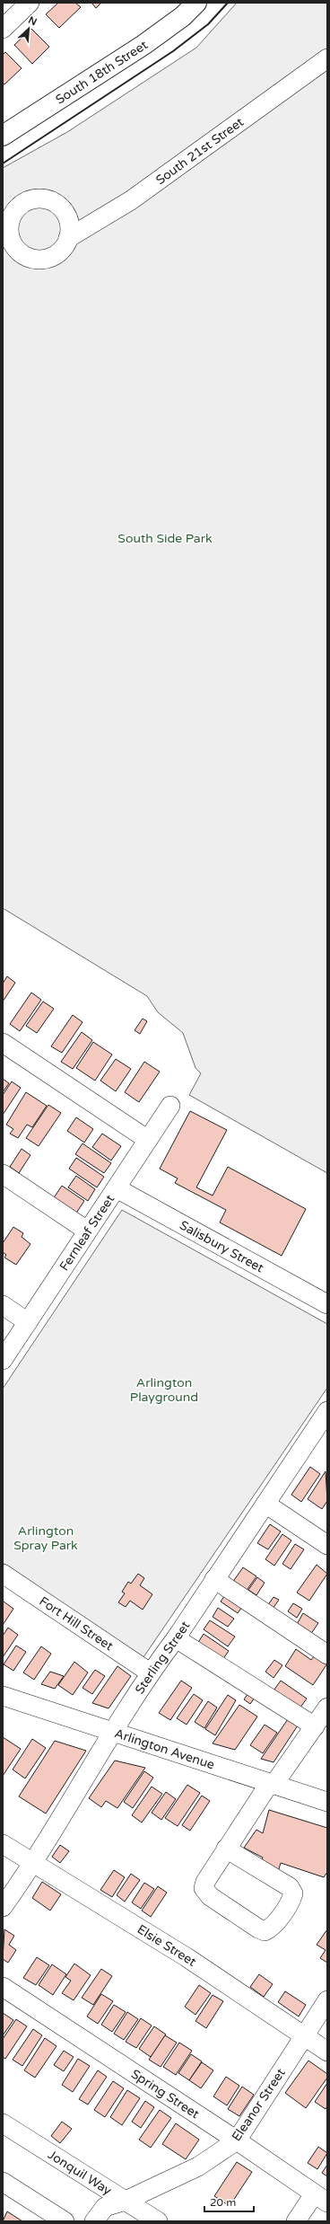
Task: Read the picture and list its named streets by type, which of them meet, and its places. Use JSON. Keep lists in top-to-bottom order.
{
  "streets": {
    "main road": ["South 18th Street"],
    "street": [
      "South 21st Street",
      "Fernleaf Street",
      "Salisbury Street",
      "Fort Hill Street",
      "Sterling Street",
      "Arlington Avenue",
      "Elsie Street",
      "Spring Street",
      "Eleanor Street",
      "Jonquil Way"
    ]
  },
  "crossings": [
    ["Fernleaf Street", "Salisbury Street"],
    ["Fort Hill Street", "Sterling Street"],
    ["Sterling Street", "Arlington Avenue"],
    ["Sterling Street", "Elsie Street"],
    ["Elsie Street", "Eleanor Street"],
    ["Spring Street", "Eleanor Street"],
    ["Eleanor Street", "Jonquil Way"]
  ],
  "parks": ["South Side Park", "Arlington Playground", "Arlington Spray Park"],
  "scale_bar": "20 m",
  "north": "top right"
}
